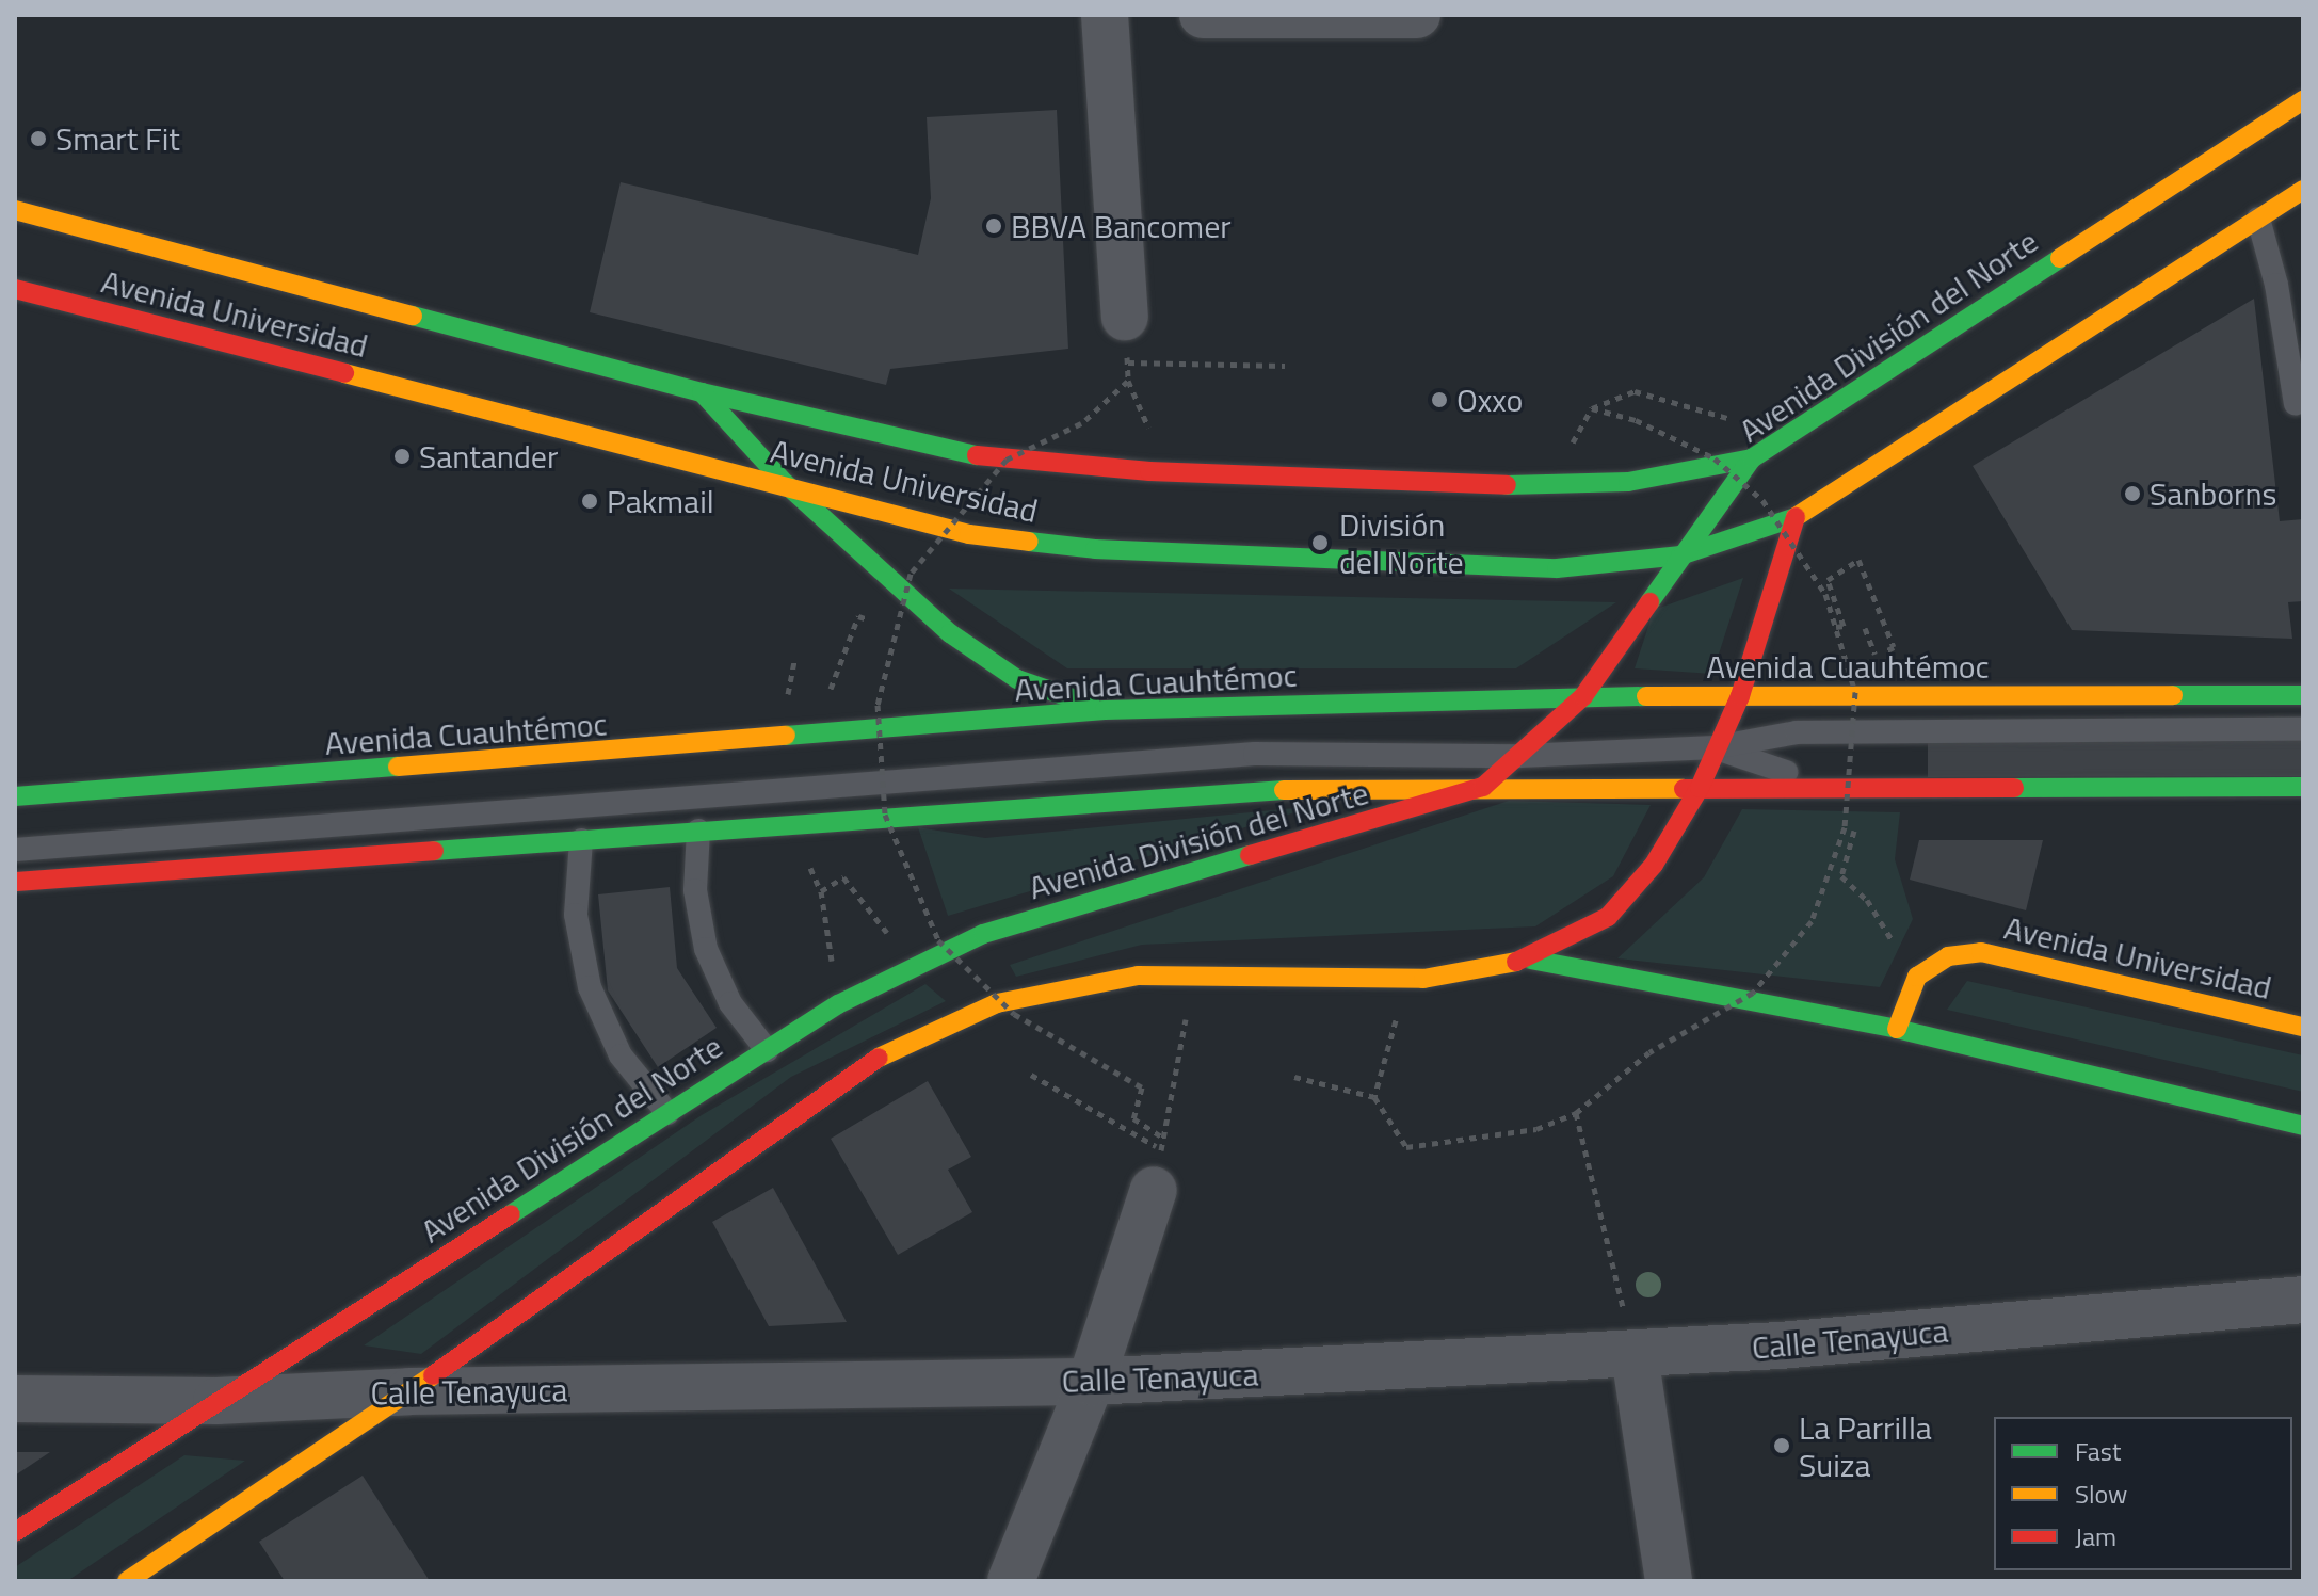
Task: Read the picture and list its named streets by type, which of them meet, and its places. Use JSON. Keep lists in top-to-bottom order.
{
  "streets": {
    "main road": ["Avenida Universidad", "Avenida División del Norte", "Avenida Cuauhtémoc"],
    "street": ["Calle Tenayuca"]
  },
  "crossings": [
    ["Avenida Universidad", "Avenida División del Norte"],
    ["Avenida División del Norte", "Avenida Cuauhtémoc"],
    ["Avenida División del Norte", "Calle Tenayuca"]
  ],
  "places": [
    "Smart Fit",
    "BBVA Bancomer",
    "Oxxo",
    "Santander",
    "Sanborns",
    "Pakmail",
    "División del Norte",
    "La Parrilla Suiza"
  ],
  "legend": ["Fast", "Slow", "Jam"]
}
